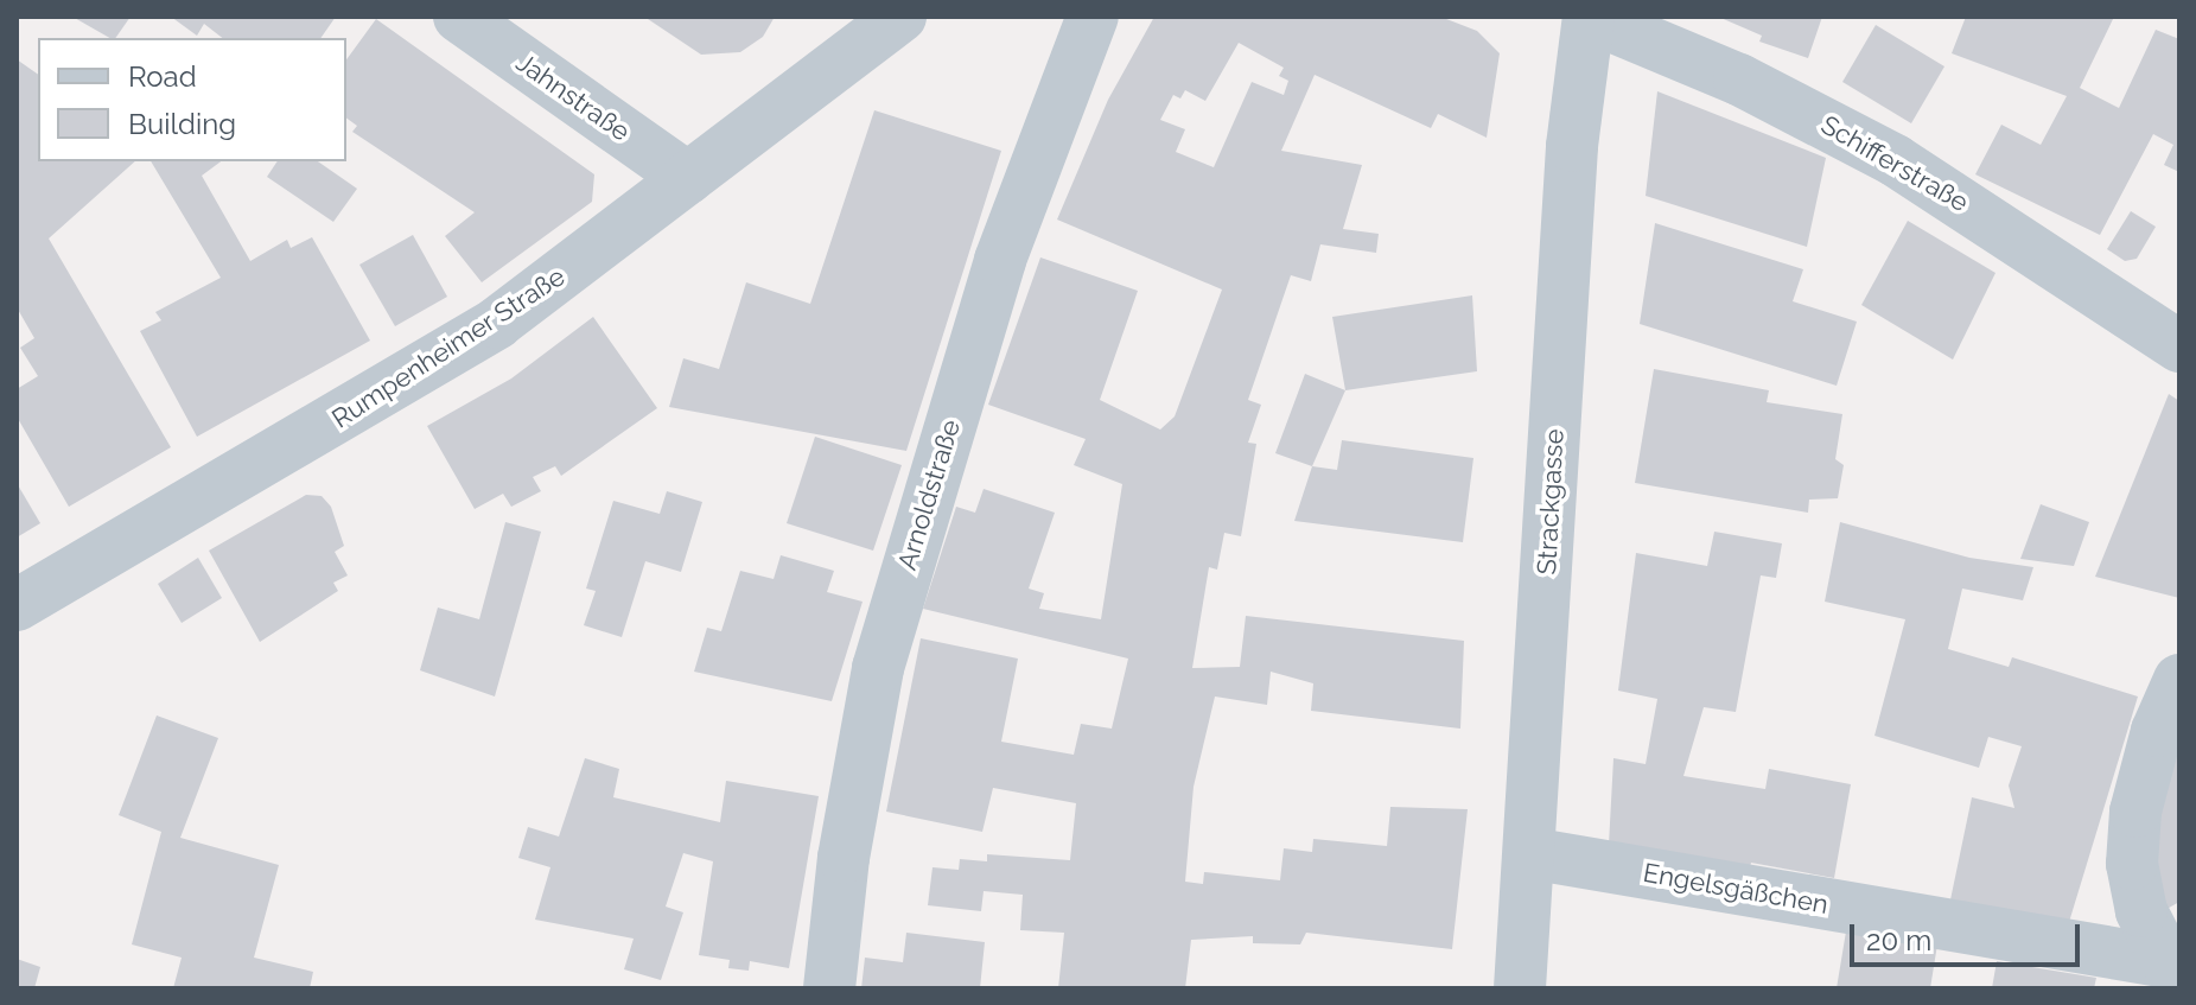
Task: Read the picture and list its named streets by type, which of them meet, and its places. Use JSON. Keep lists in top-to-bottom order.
{
  "streets": {
    "street": [
      "Jahnstraße",
      "Schifferstraße",
      "Rumpenheimer Straße",
      "Arnoldstraße",
      "Strackgasse",
      "Engelsgäßchen"
    ]
  },
  "crossings": [
    ["Jahnstraße", "Rumpenheimer Straße"],
    ["Schifferstraße", "Strackgasse"],
    ["Strackgasse", "Engelsgäßchen"]
  ],
  "legend": ["Road", "Building"],
  "scale_bar": "20 m"
}
